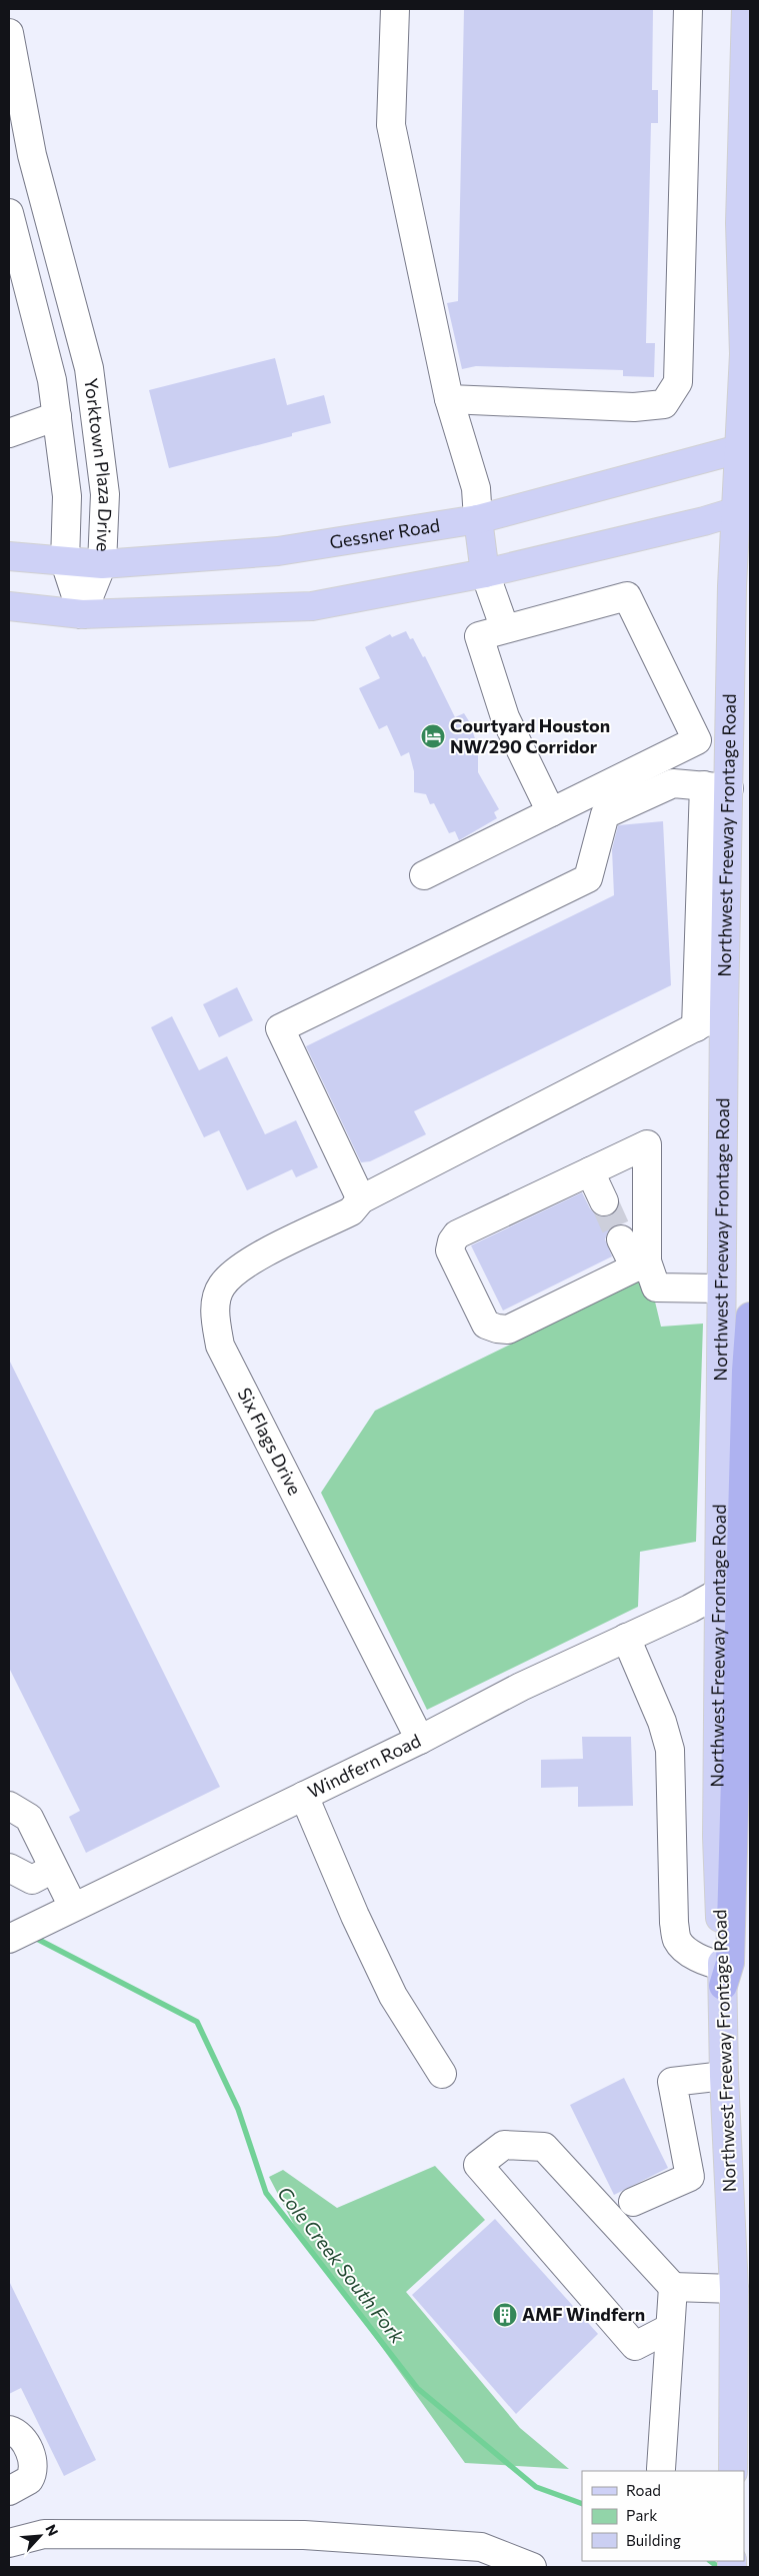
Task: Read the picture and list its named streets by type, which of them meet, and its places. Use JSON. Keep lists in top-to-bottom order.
{
  "streets": {
    "main road": ["Gessner Road", "Northwest Freeway Frontage Road"],
    "street": ["Yorktown Plaza Drive", "Six Flags Drive", "Windfern Road"]
  },
  "crossings": [
    ["Yorktown Plaza Drive", "Gessner Road"],
    ["Gessner Road", "Northwest Freeway Frontage Road"],
    ["Northwest Freeway Frontage Road", "Six Flags Drive"],
    ["Northwest Freeway Frontage Road", "Windfern Road"],
    ["Six Flags Drive", "Windfern Road"]
  ],
  "water": ["Cole Creek South Fork"],
  "places": {
    "hotel": ["Courtyard Houston NW/290 Corridor"],
    "building": ["AMF Windfern"]
  },
  "legend": ["Road", "Park", "Building"],
  "north": "top right"
}
